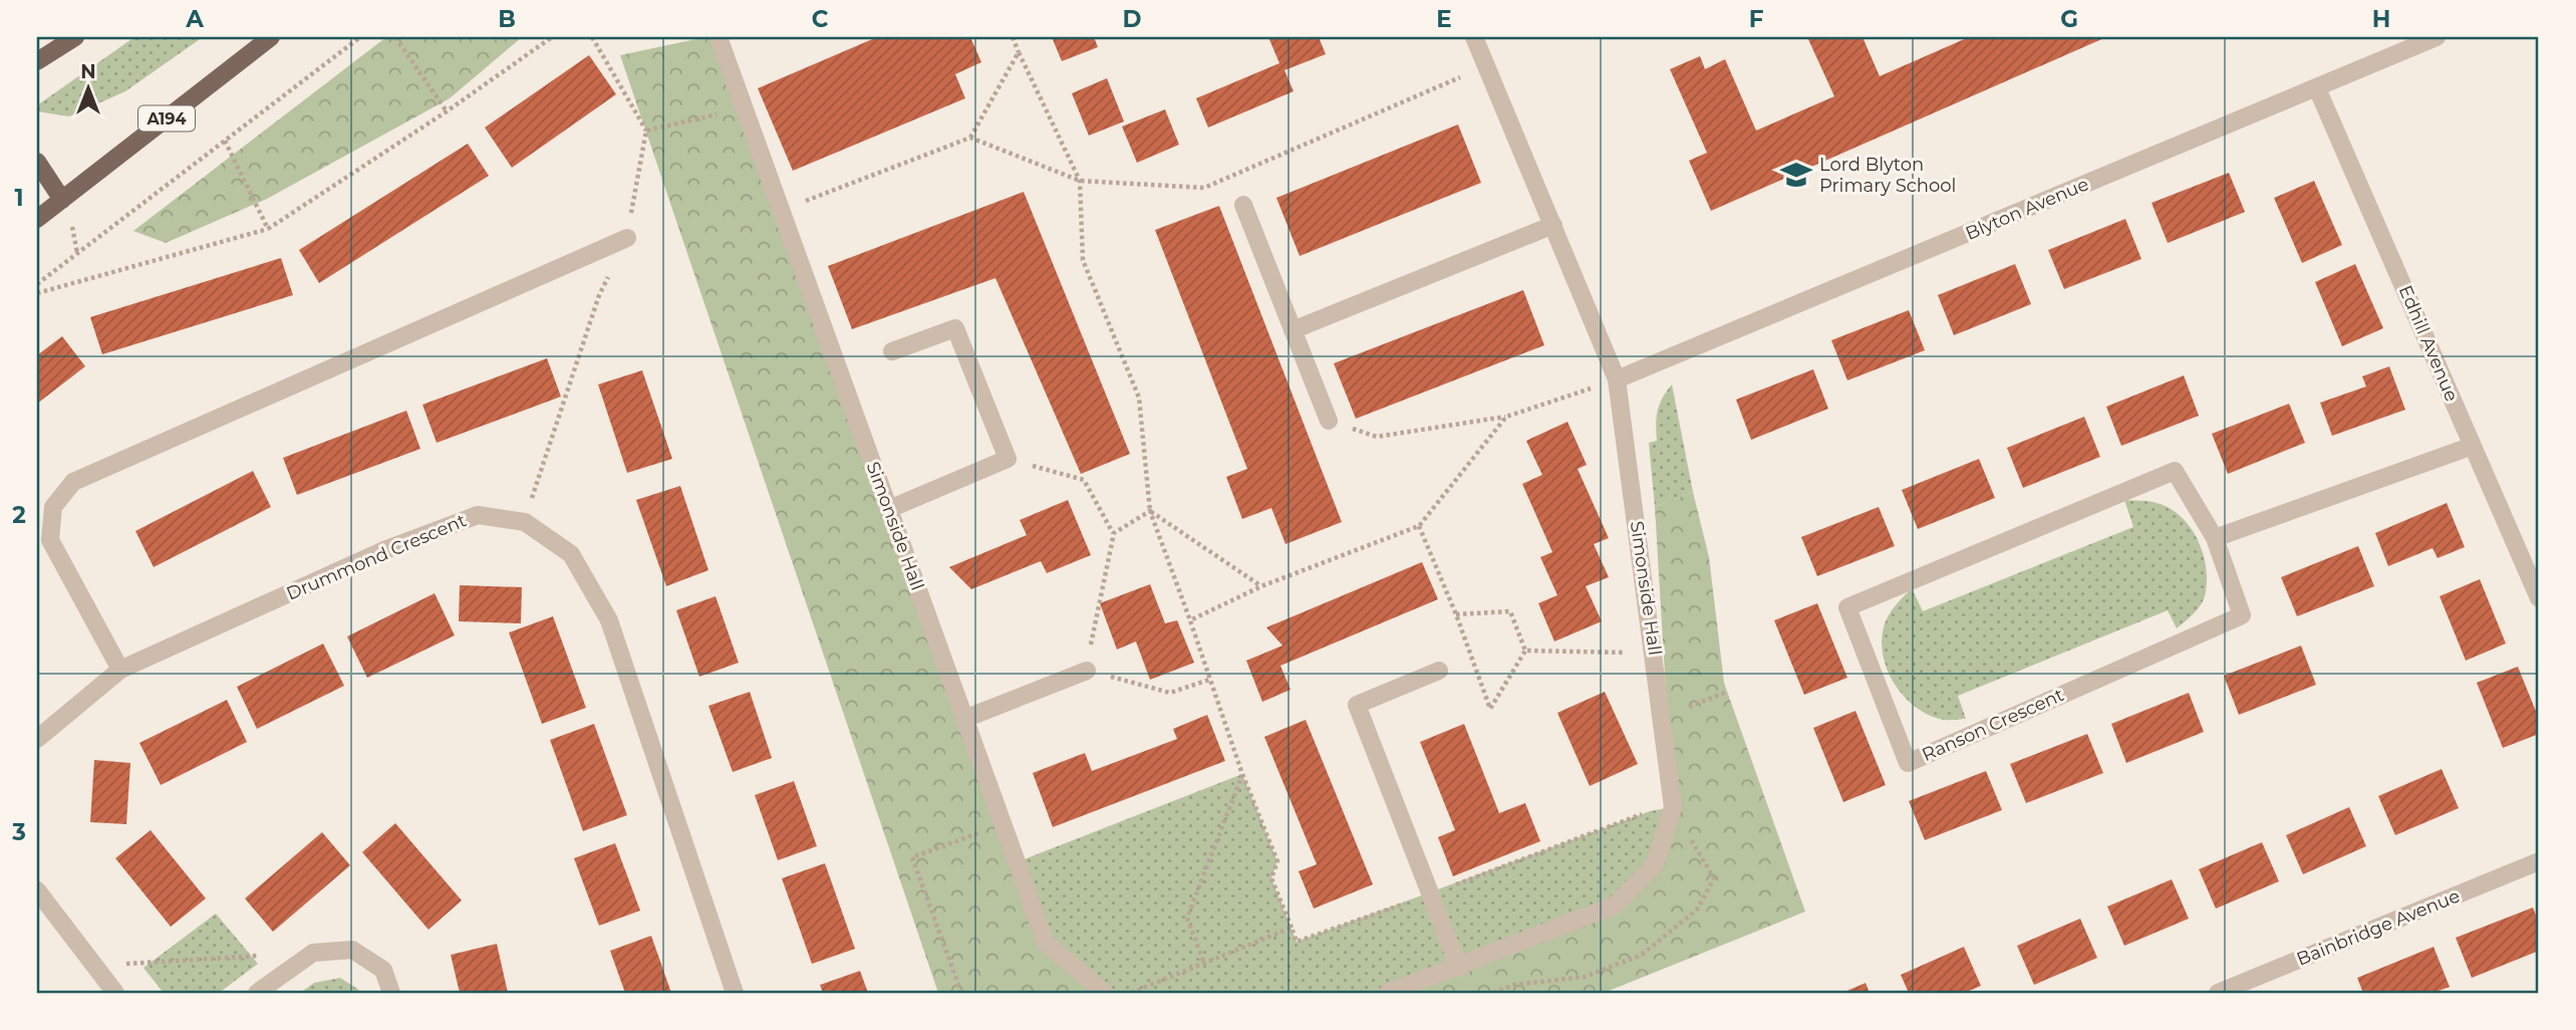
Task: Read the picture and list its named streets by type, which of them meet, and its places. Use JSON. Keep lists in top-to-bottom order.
{
  "streets": {
    "main road": ["A194"],
    "street": [
      "Blyton Avenue",
      "Edhill Avenue",
      "Simonside Hall",
      "Drummond Crescent",
      "Ranson Crescent",
      "Bainbridge Avenue"
    ]
  },
  "crossings": [
    ["Blyton Avenue", "Edhill Avenue"],
    ["Blyton Avenue", "Simonside Hall"]
  ],
  "places": {
    "school or university": ["Lord Blyton Primary School"]
  },
  "north": "top",
  "grid": {
    "columns": [
      "A",
      "B",
      "C",
      "D",
      "E",
      "F",
      "G",
      "H"
    ],
    "rows": ["1", "2", "3"]
  }
}
